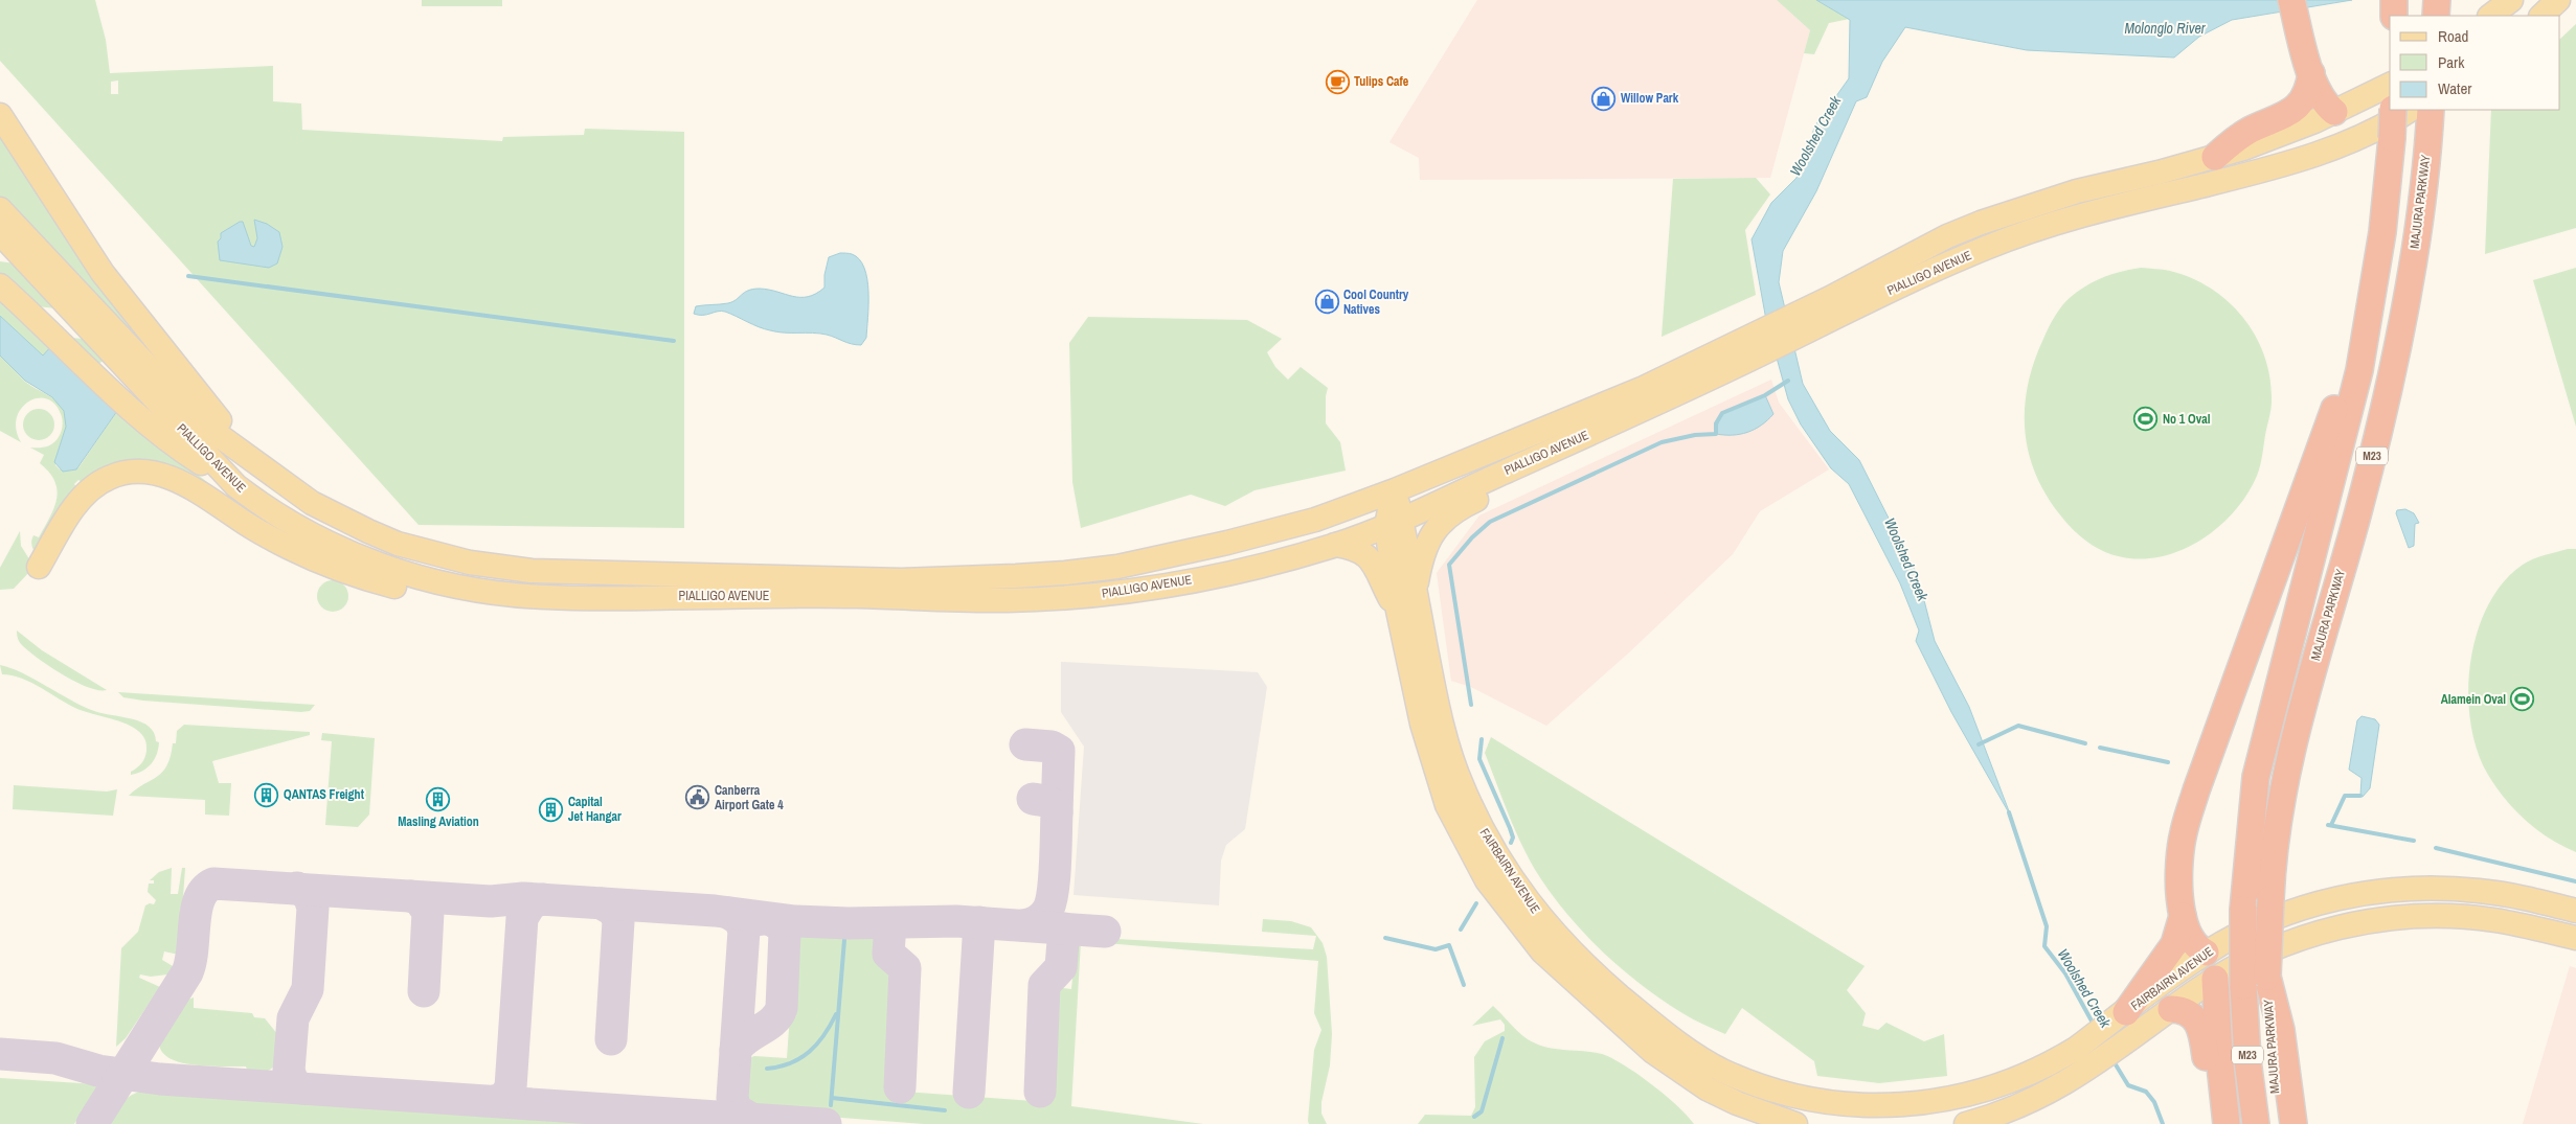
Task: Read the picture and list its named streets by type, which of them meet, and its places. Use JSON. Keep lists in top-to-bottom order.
{
  "streets": {
    "highway": ["MAJURA PARKWAY", "M23"],
    "main road": ["PIALLIGO AVENUE", "FAIRBAIRN AVENUE"]
  },
  "crossings": [
    ["MAJURA PARKWAY", "PIALLIGO AVENUE"],
    ["MAJURA PARKWAY", "FAIRBAIRN AVENUE"],
    ["PIALLIGO AVENUE", "FAIRBAIRN AVENUE"]
  ],
  "water": ["Molonglo River", "Woolshed Creek"],
  "places": {
    "cafe": ["Tulips Cafe"],
    "shop": ["Willow Park", "Cool Country Natives"],
    "sports": ["No 1 Oval", "Alamein Oval"],
    "building": ["QANTAS Freight", "Masling Aviation", "Capital Jet Hangar"],
    "public building": ["Canberra Airport Gate 4"]
  },
  "legend": ["Road", "Park", "Water"]
}
